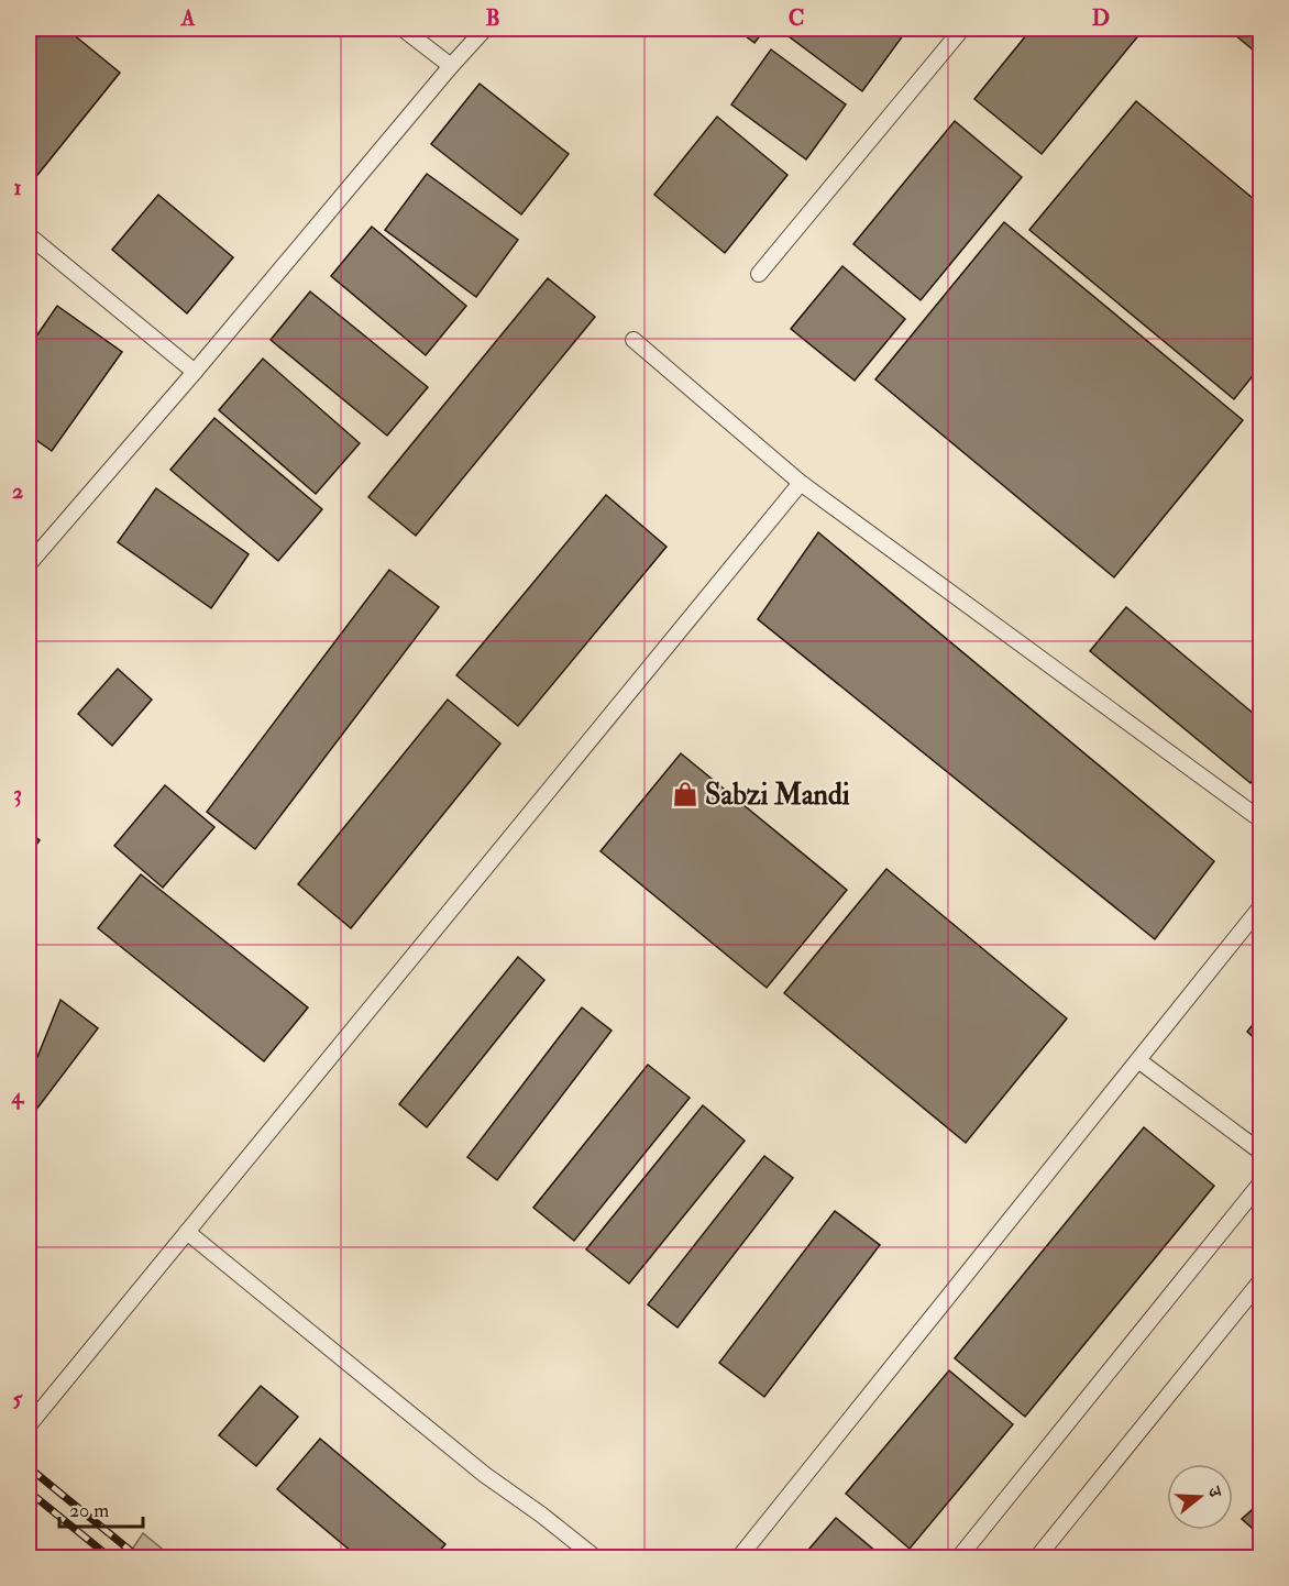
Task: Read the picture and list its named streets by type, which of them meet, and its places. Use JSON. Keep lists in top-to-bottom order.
{
  "places": {
    "shop": ["Sabzi Mandi"]
  },
  "scale_bar": "20 m",
  "north": "right",
  "grid": {
    "columns": [
      "A",
      "B",
      "C",
      "D"
    ],
    "rows": [
      "1",
      "2",
      "3",
      "4",
      "5"
    ]
  }
}
